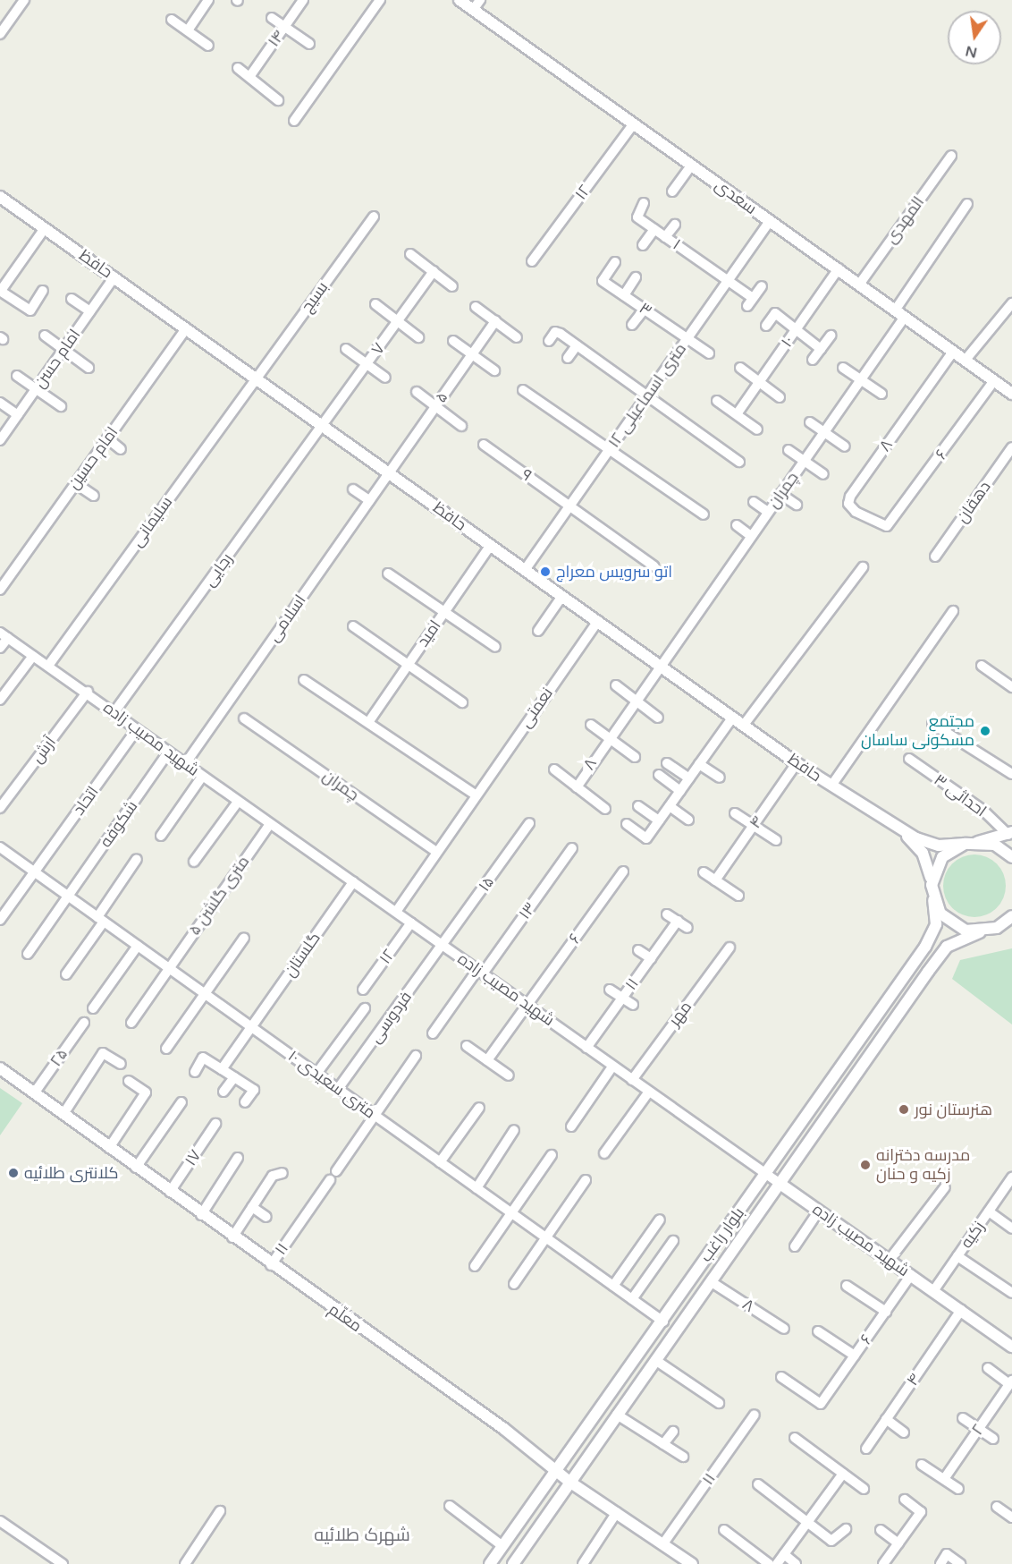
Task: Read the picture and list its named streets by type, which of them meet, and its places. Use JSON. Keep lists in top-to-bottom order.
{
  "streets": {
    "street": [
      "۱۴",
      "۱۲",
      "سعدی",
      "المهدی",
      "۱",
      "حافظ",
      "بسیج",
      "۳",
      "۱۰",
      "۷",
      "امام حسن",
      "۱۲ متری اسماعیلی",
      "۵",
      "۸",
      "۶",
      "امام حسین",
      "۹",
      "چمران",
      "دهقان",
      "سلیمانی",
      "رجایی",
      "اسلامی",
      "امید",
      "نعمتی",
      "شهید مصیب زاده",
      "آرش",
      "احداثی ۳",
      "اتحاد",
      "۴",
      "شکوفه",
      "۱۵",
      "۵ متری گلشن",
      "۱۳",
      "گلستان",
      "۱۱",
      "مهر",
      "فردوسی",
      "۲۵",
      "۱۰ متری سعیدی",
      "۱۷",
      "بلوار راغب",
      "زکیه",
      "معلّم",
      "۲"
    ]
  },
  "crossings": [
    ["۱۲", "سعدی"],
    ["۱۲", "شهید مصیب زاده"],
    ["سعدی", "المهدی"],
    ["سعدی", "۱۰"],
    ["سعدی", "۱۲ متری اسماعیلی"],
    ["سعدی", "۸"],
    ["سعدی", "۶"],
    ["سعدی", "چمران"],
    ["۱", "۱۲ متری اسماعیلی"],
    ["حافظ", "بسیج"],
    ["حافظ", "۷"],
    ["حافظ", "امام حسن"],
    ["حافظ", "۱۲ متری اسماعیلی"],
    ["حافظ", "۵"],
    ["حافظ", "۸"],
    ["حافظ", "امام حسین"],
    ["حافظ", "چمران"],
    ["حافظ", "سلیمانی"],
    ["حافظ", "رجایی"],
    ["حافظ", "اسلامی"],
    ["حافظ", "امید"],
    ["حافظ", "نعمتی"],
    ["حافظ", "۴"],
    ["حافظ", "بلوار راغب"],
    ["بسیج", "سلیمانی"],
    ["۳", "۱۲ متری اسماعیلی"],
    ["۷", "رجایی"],
    ["۱۲ متری اسماعیلی", "۹"],
    ["۵", "اسلامی"],
    ["۸", "۶"],
    ["۸", "چمران"],
    ["۸", "بلوار راغب"],
    ["۶", "شهید مصیب زاده"],
    ["چمران", "نعمتی"],
    ["سلیمانی", "شهید مصیب زاده"],
    ["رجایی", "شهید مصیب زاده"],
    ["اسلامی", "شهید مصیب زاده"],
    ["نعمتی", "شهید مصیب زاده"],
    ["شهید مصیب زاده", "آرش"],
    ["شهید مصیب زاده", "اتحاد"],
    ["شهید مصیب زاده", "۴"],
    ["شهید مصیب زاده", "شکوفه"],
    ["شهید مصیب زاده", "۱۵"],
    ["شهید مصیب زاده", "۵ متری گلشن"],
    ["شهید مصیب زاده", "۱۳"],
    ["شهید مصیب زاده", "گلستان"],
    ["شهید مصیب زاده", "۱۱"],
    ["شهید مصیب زاده", "مهر"],
    ["شهید مصیب زاده", "فردوسی"],
    ["شهید مصیب زاده", "بلوار راغب"],
    ["شهید مصیب زاده", "زکیه"],
    ["اتحاد", "۱۰ متری سعیدی"],
    ["شکوفه", "۱۰ متری سعیدی"],
    ["۱۵", "فردوسی"],
    ["۵ متری گلشن", "۱۰ متری سعیدی"],
    ["گلستان", "۱۰ متری سعیدی"],
    ["۱۱", "معلّم"],
    ["فردوسی", "۱۰ متری سعیدی"],
    ["۲۵", "معلّم"],
    ["۱۰ متری سعیدی", "بلوار راغب"],
    ["۱۷", "معلّم"],
    ["بلوار راغب", "معلّم"]
  ],
  "districts": ["شهرک طلائیه"],
  "places": [
    "اتو سرویس معراج",
    "مجتمع مسکونی ساسان",
    "هنرستان نور",
    "مدرسه دخترانه زکیه و حنان",
    "کلانتری طلائیه"
  ],
  "north": "bottom"
}
